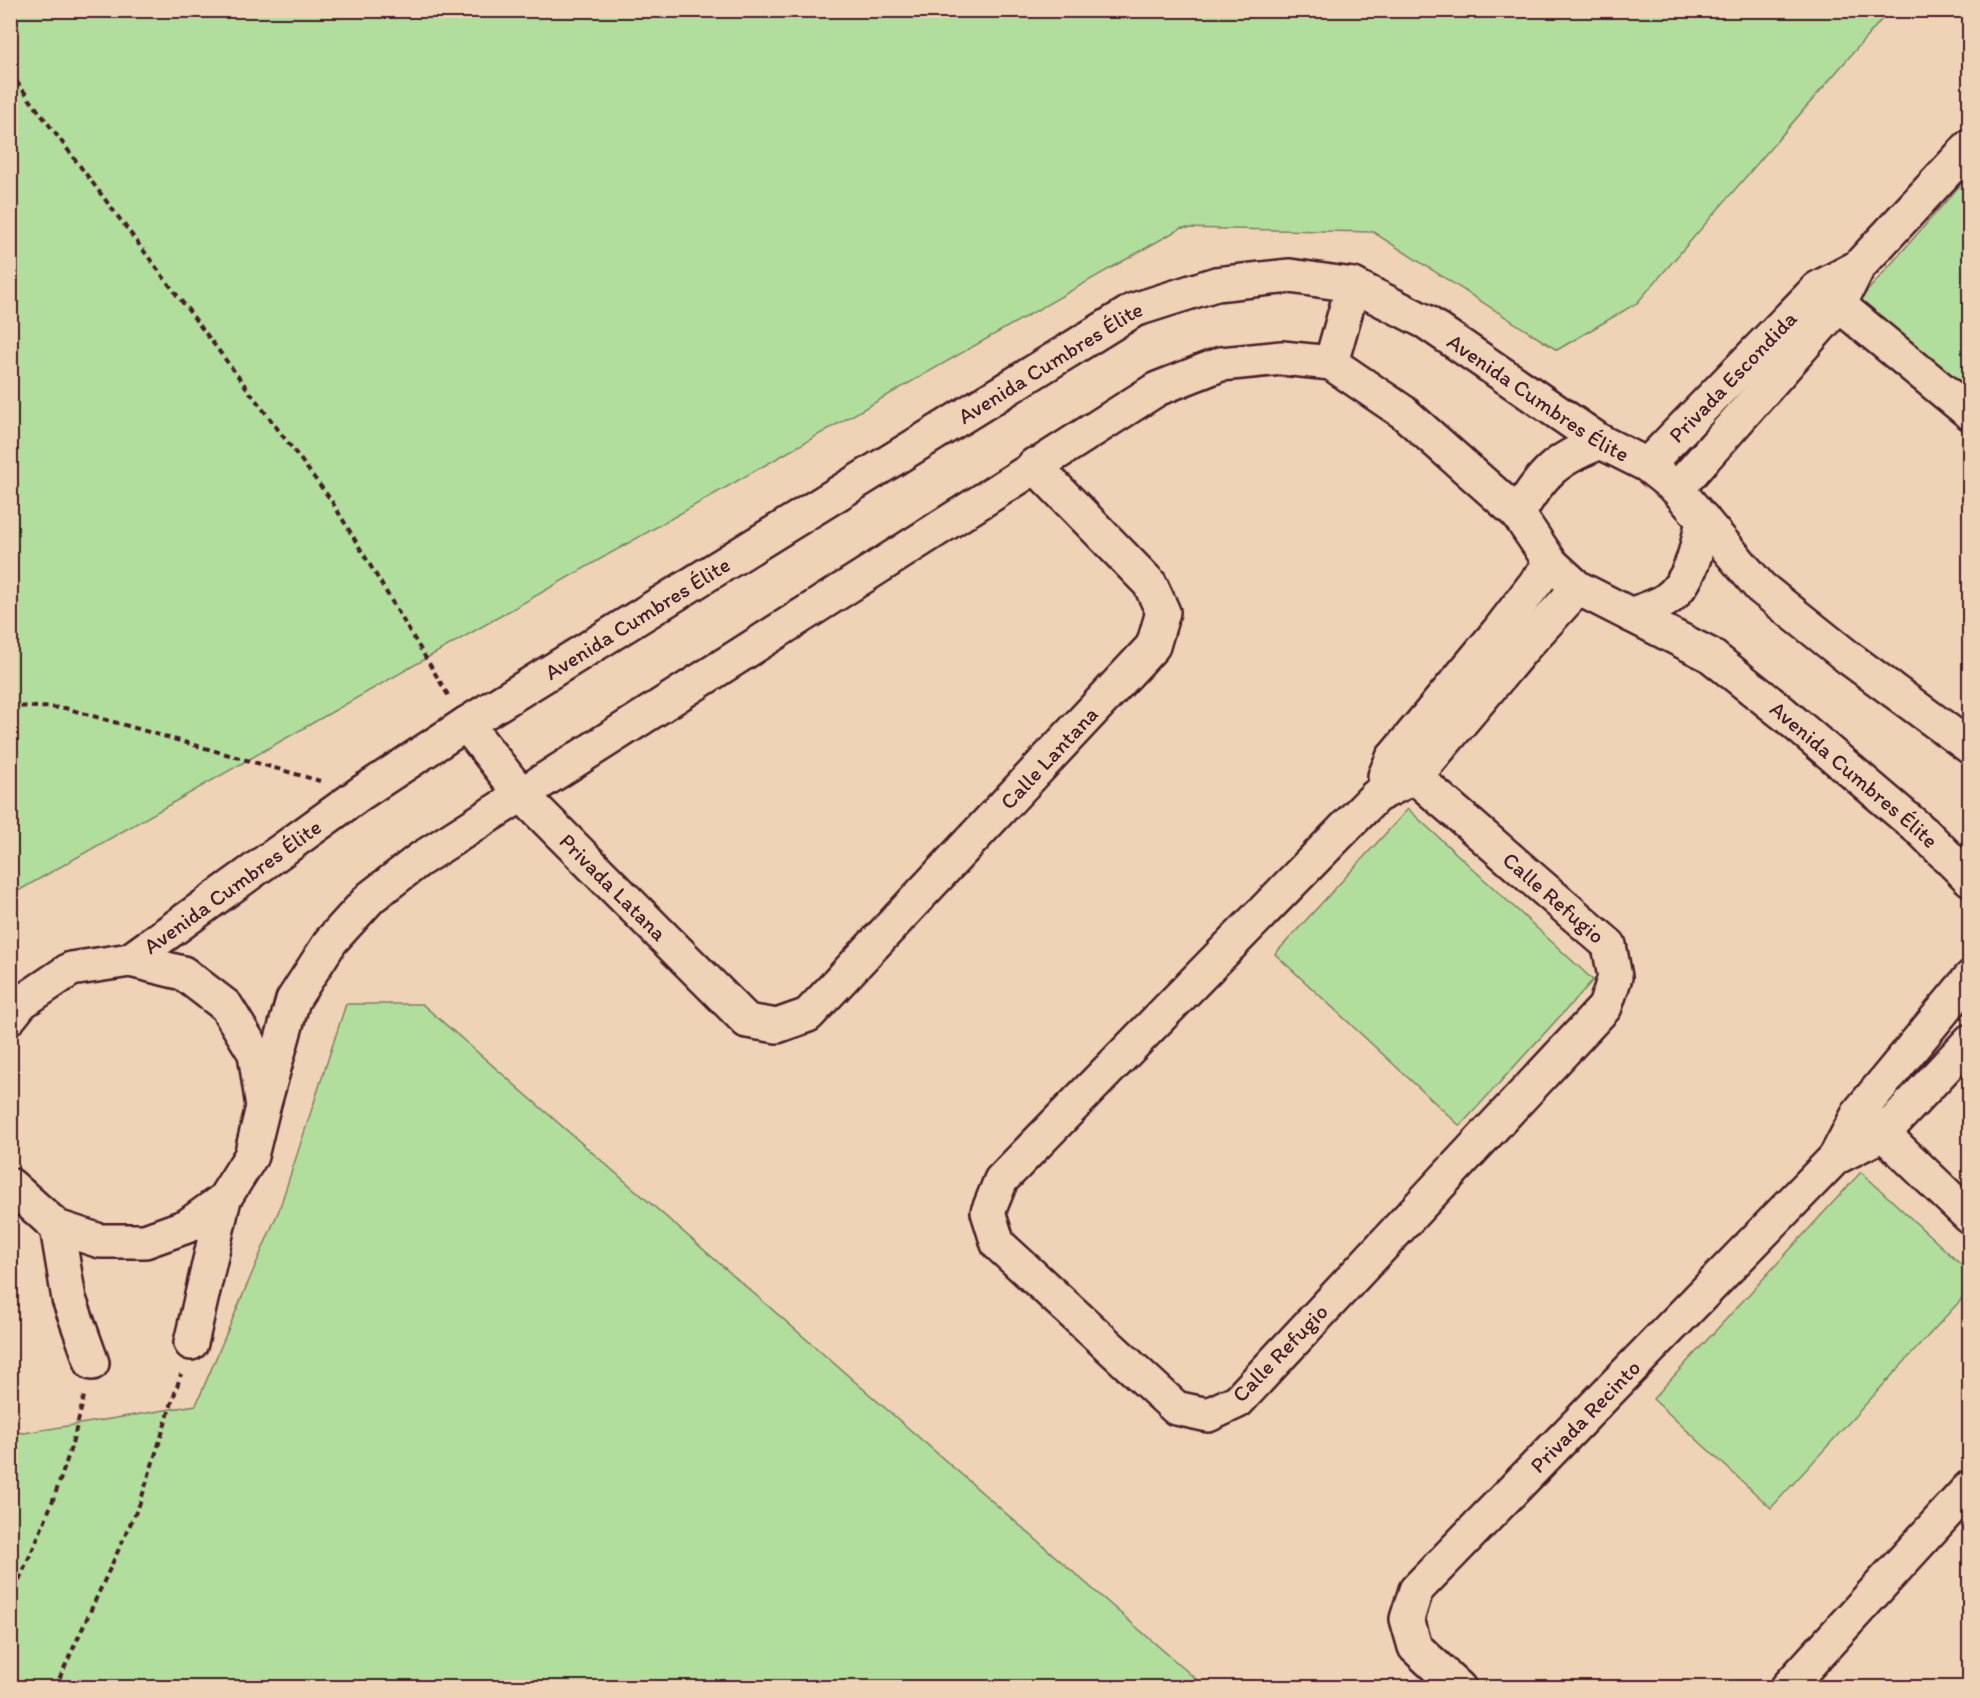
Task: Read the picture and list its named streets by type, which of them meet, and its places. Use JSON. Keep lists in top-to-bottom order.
{
  "streets": {
    "street": [
      "Avenida Cumbres Élite",
      "Privada Escondida",
      "Calle Lantana",
      "Privada Latana",
      "Calle Refugio",
      "Privada Recinto"
    ]
  },
  "crossings": [
    ["Avenida Cumbres Élite", "Privada Escondida"],
    ["Avenida Cumbres Élite", "Calle Lantana"],
    ["Avenida Cumbres Élite", "Privada Latana"],
    ["Avenida Cumbres Élite", "Calle Refugio"],
    ["Privada Escondida", "Calle Refugio"],
    ["Calle Lantana", "Privada Latana"]
  ]
}
